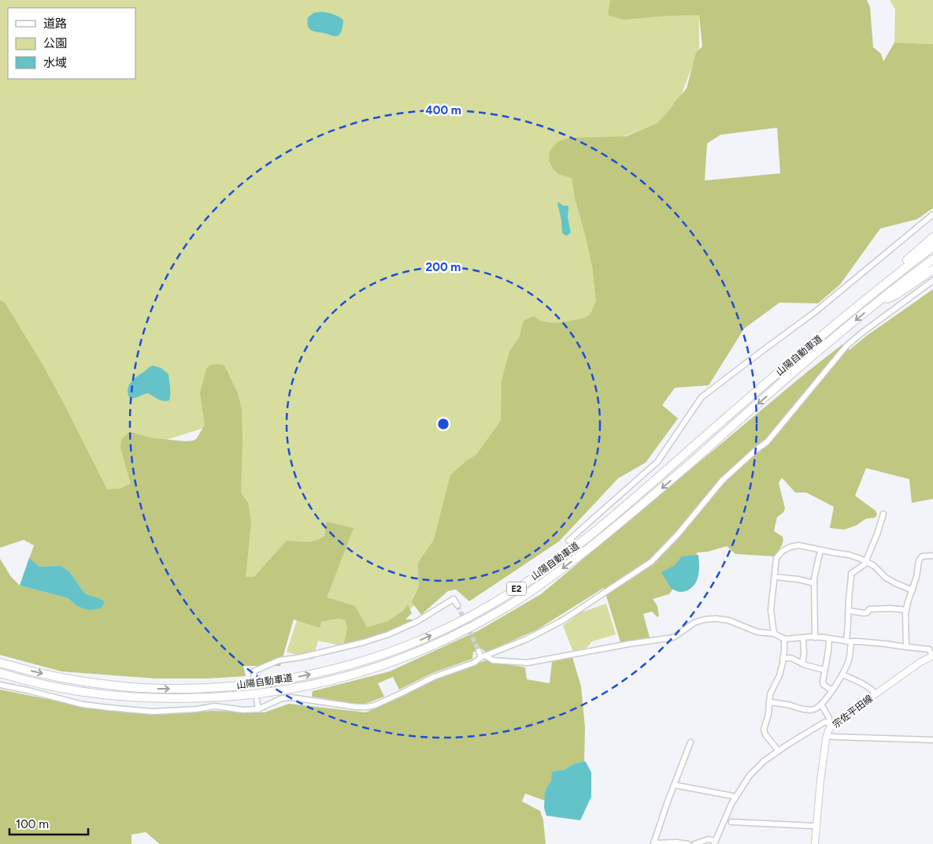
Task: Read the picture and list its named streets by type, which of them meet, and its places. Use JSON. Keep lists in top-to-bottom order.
{
  "streets": {
    "highway": ["山陽自動車道", "E2"],
    "main road": ["宗佐平田線"]
  },
  "legend": ["道路", "公園", "水域"],
  "scale_bar": "100 m",
  "rings": ["400 m", "200 m"]
}
